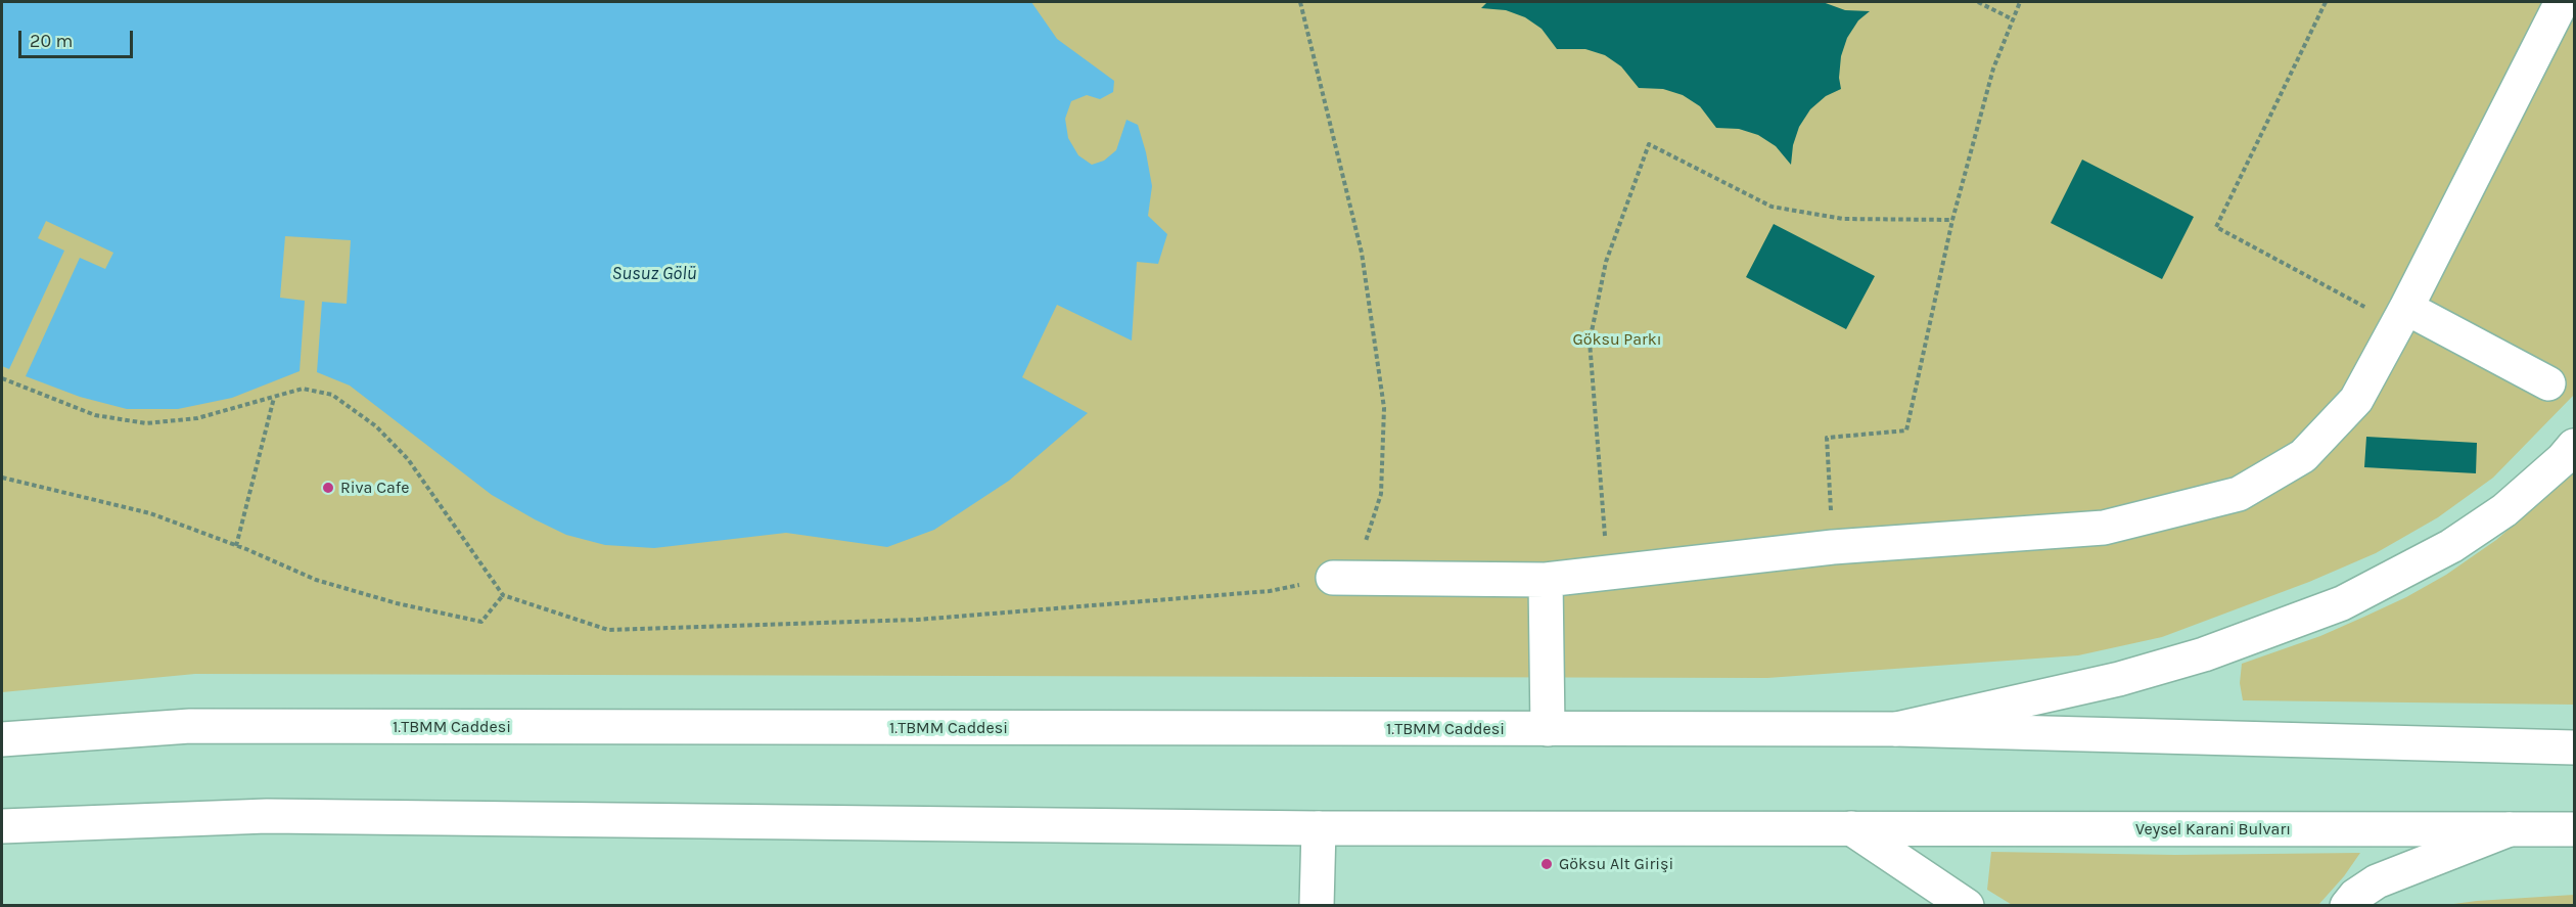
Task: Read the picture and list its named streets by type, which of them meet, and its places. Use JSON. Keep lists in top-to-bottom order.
{
  "streets": {
    "main road": ["1.TBMM Caddesi", "Veysel Karani Bulvarı"]
  },
  "water": ["Susuz Gölü"],
  "parks": ["Göksu Parkı"],
  "places": ["Riva Cafe", "Göksu Alt Girişi"],
  "scale_bar": "20 m"
}
